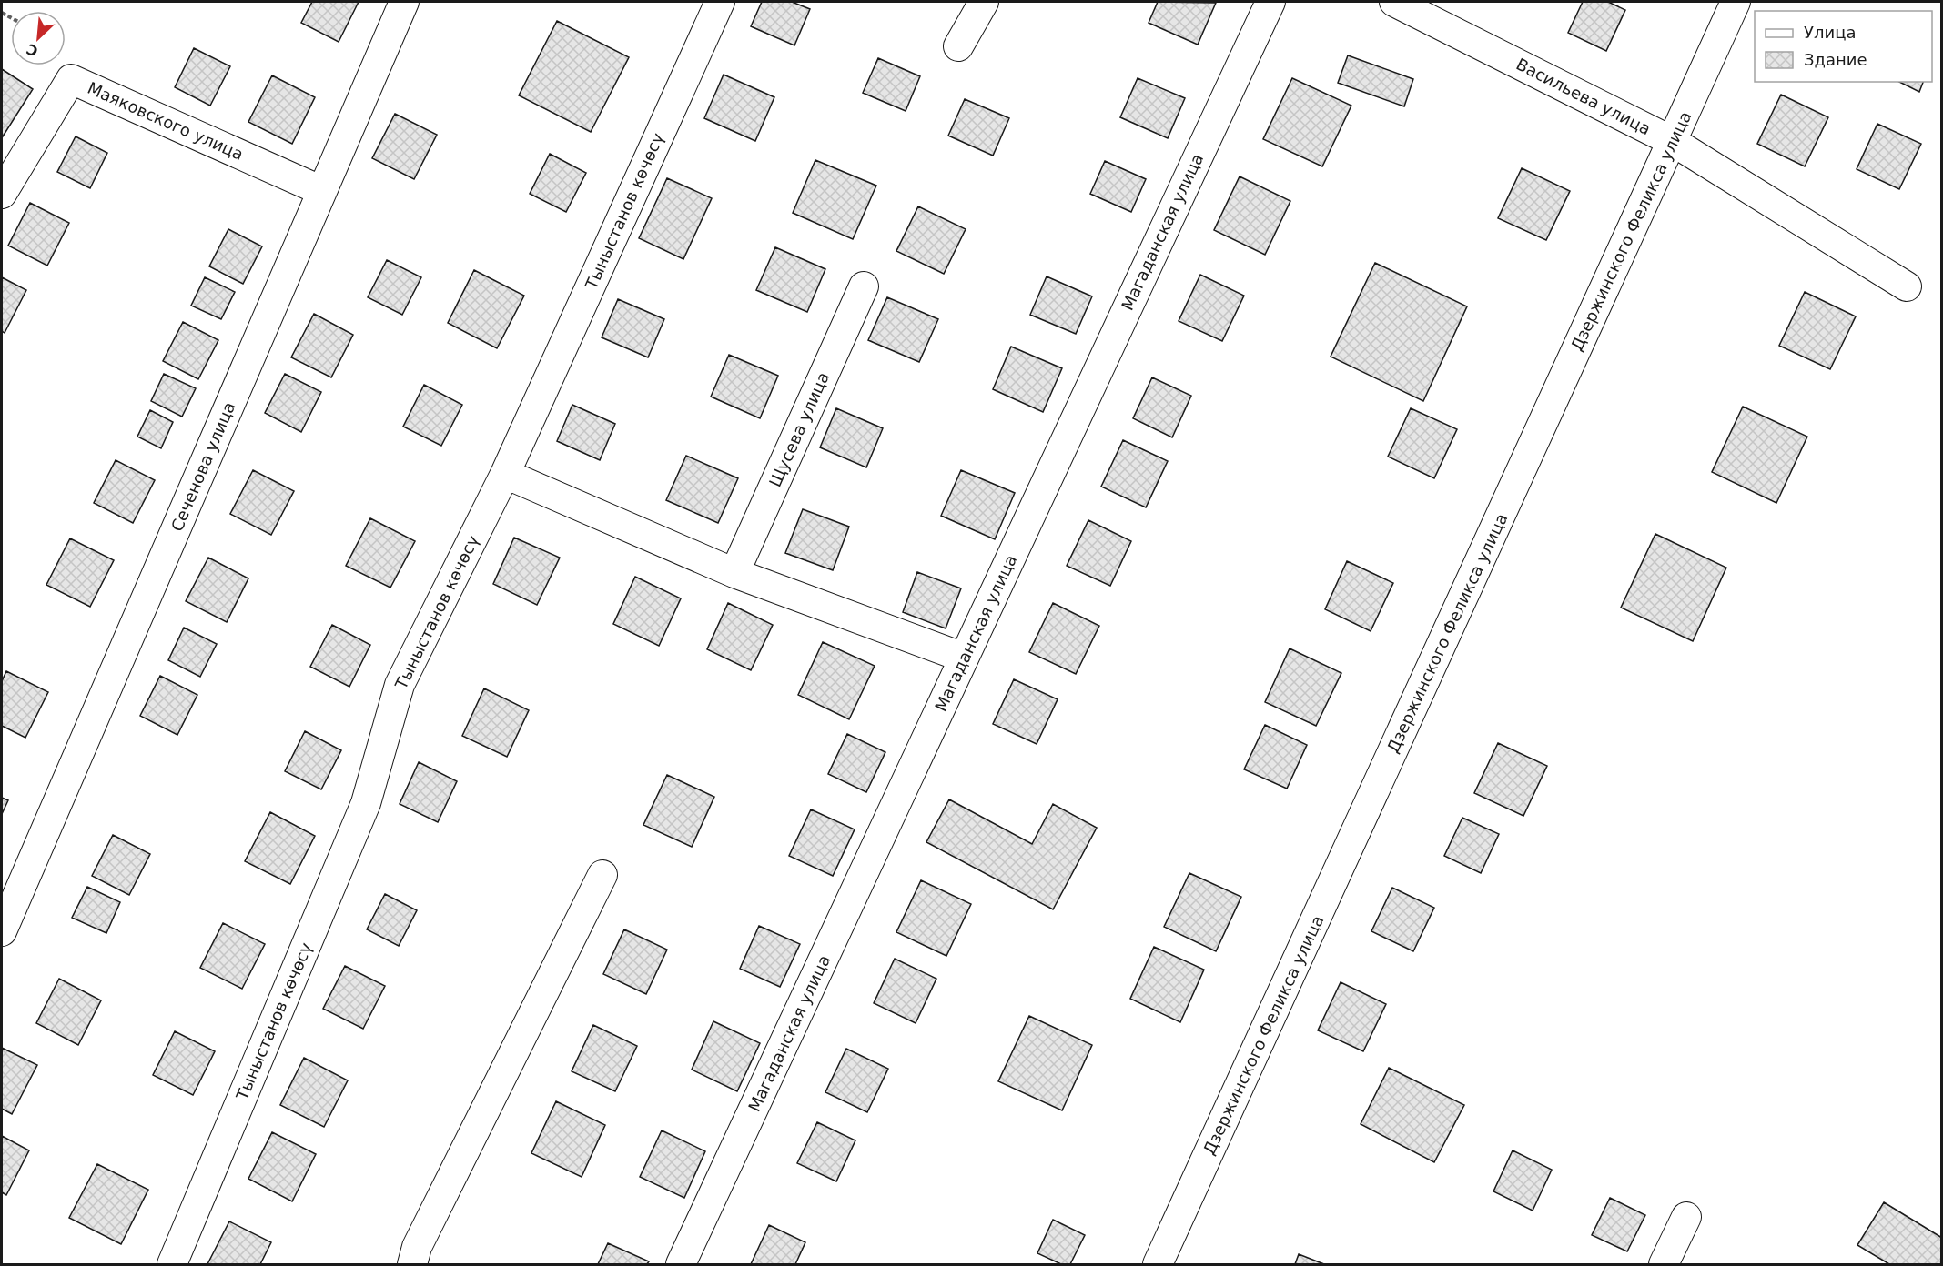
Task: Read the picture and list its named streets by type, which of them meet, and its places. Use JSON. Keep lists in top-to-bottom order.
{
  "streets": {
    "street": [
      "Васильева улица",
      "Маяковского улица",
      "Тыныстанов көчөсү",
      "Дзержинского Феликса улица",
      "Магаданская улица",
      "Щусева улица",
      "Сеченова улица"
    ]
  },
  "crossings": [
    ["Васильева улица", "Дзержинского Феликса улица"],
    ["Маяковского улица", "Сеченова улица"]
  ],
  "legend": ["Улица", "Здание"],
  "north": "bottom left"
}
